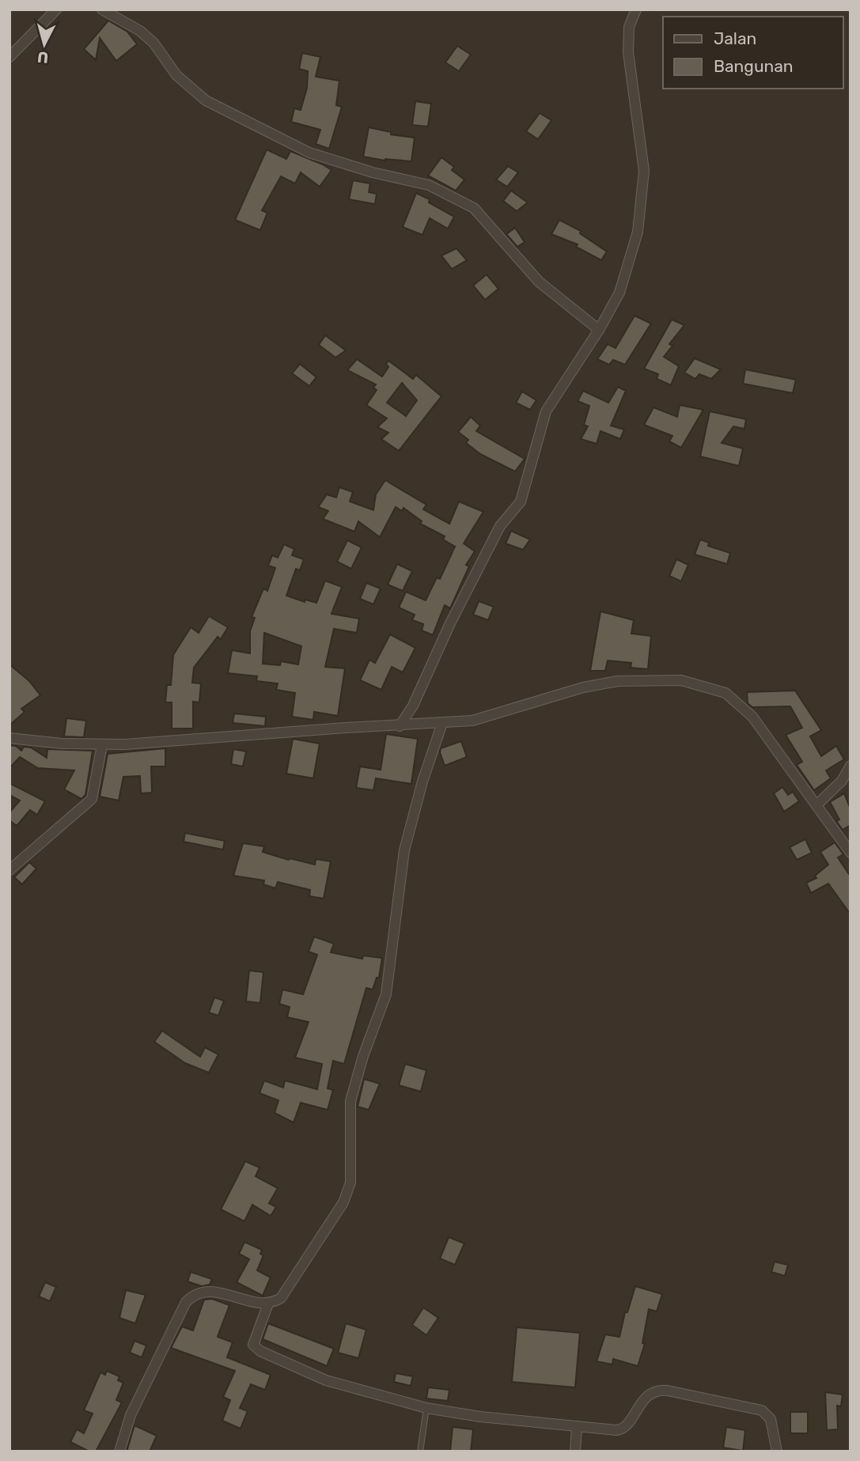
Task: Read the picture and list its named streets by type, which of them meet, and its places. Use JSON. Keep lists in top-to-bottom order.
{
  "legend": ["Jalan", "Bangunan"],
  "north": "bottom"
}
